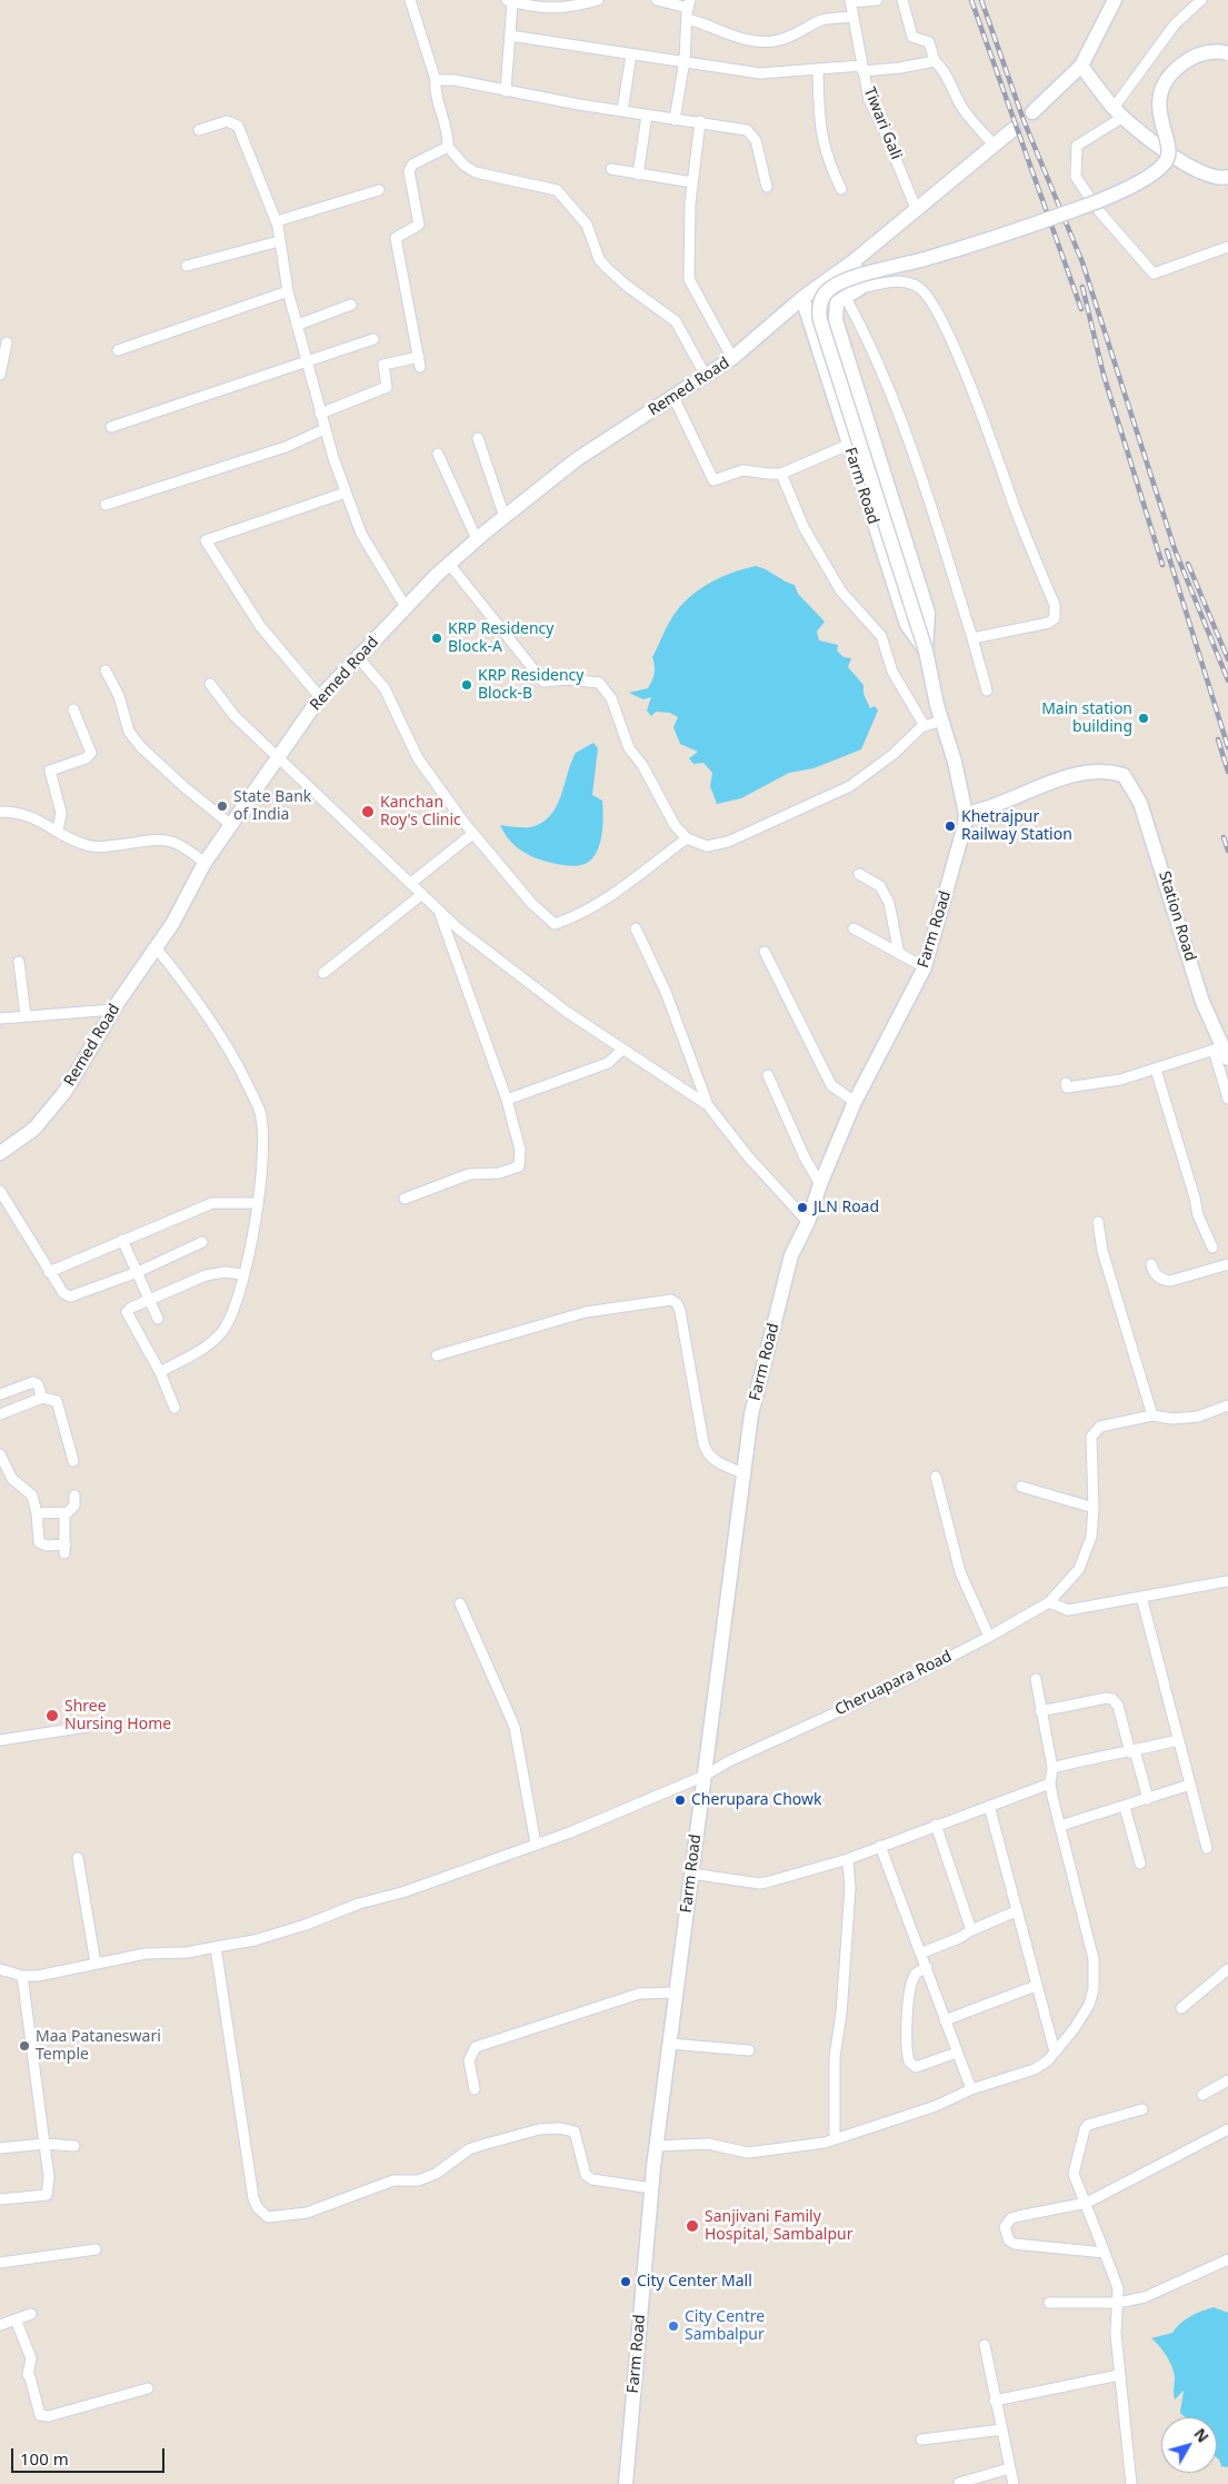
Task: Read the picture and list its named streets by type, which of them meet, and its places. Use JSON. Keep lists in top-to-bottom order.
{
  "streets": {
    "main road": ["Remed Road", "Farm Road", "Station Road"],
    "street": ["Tiwari Gali", "Cheruapara Road"]
  },
  "crossings": [
    ["Tiwari Gali", "Remed Road"],
    ["Remed Road", "Farm Road"],
    ["Farm Road", "Station Road"],
    ["Farm Road", "Cheruapara Road"]
  ],
  "places": [
    "KRP Residency Block-A",
    "KRP Residency Block-B",
    "Main station building",
    "State Bank of India",
    "Kanchan Roy's Clinic",
    "Khetrajpur Railway Station",
    "JLN Road",
    "Shree Nursing Home",
    "Cherupara Chowk",
    "Maa Pataneswari Temple",
    "Sanjivani Family Hospital, Sambalpur",
    "City Center Mall",
    "City Centre Sambalpur"
  ],
  "scale_bar": "100 m",
  "north": "top right"
}
